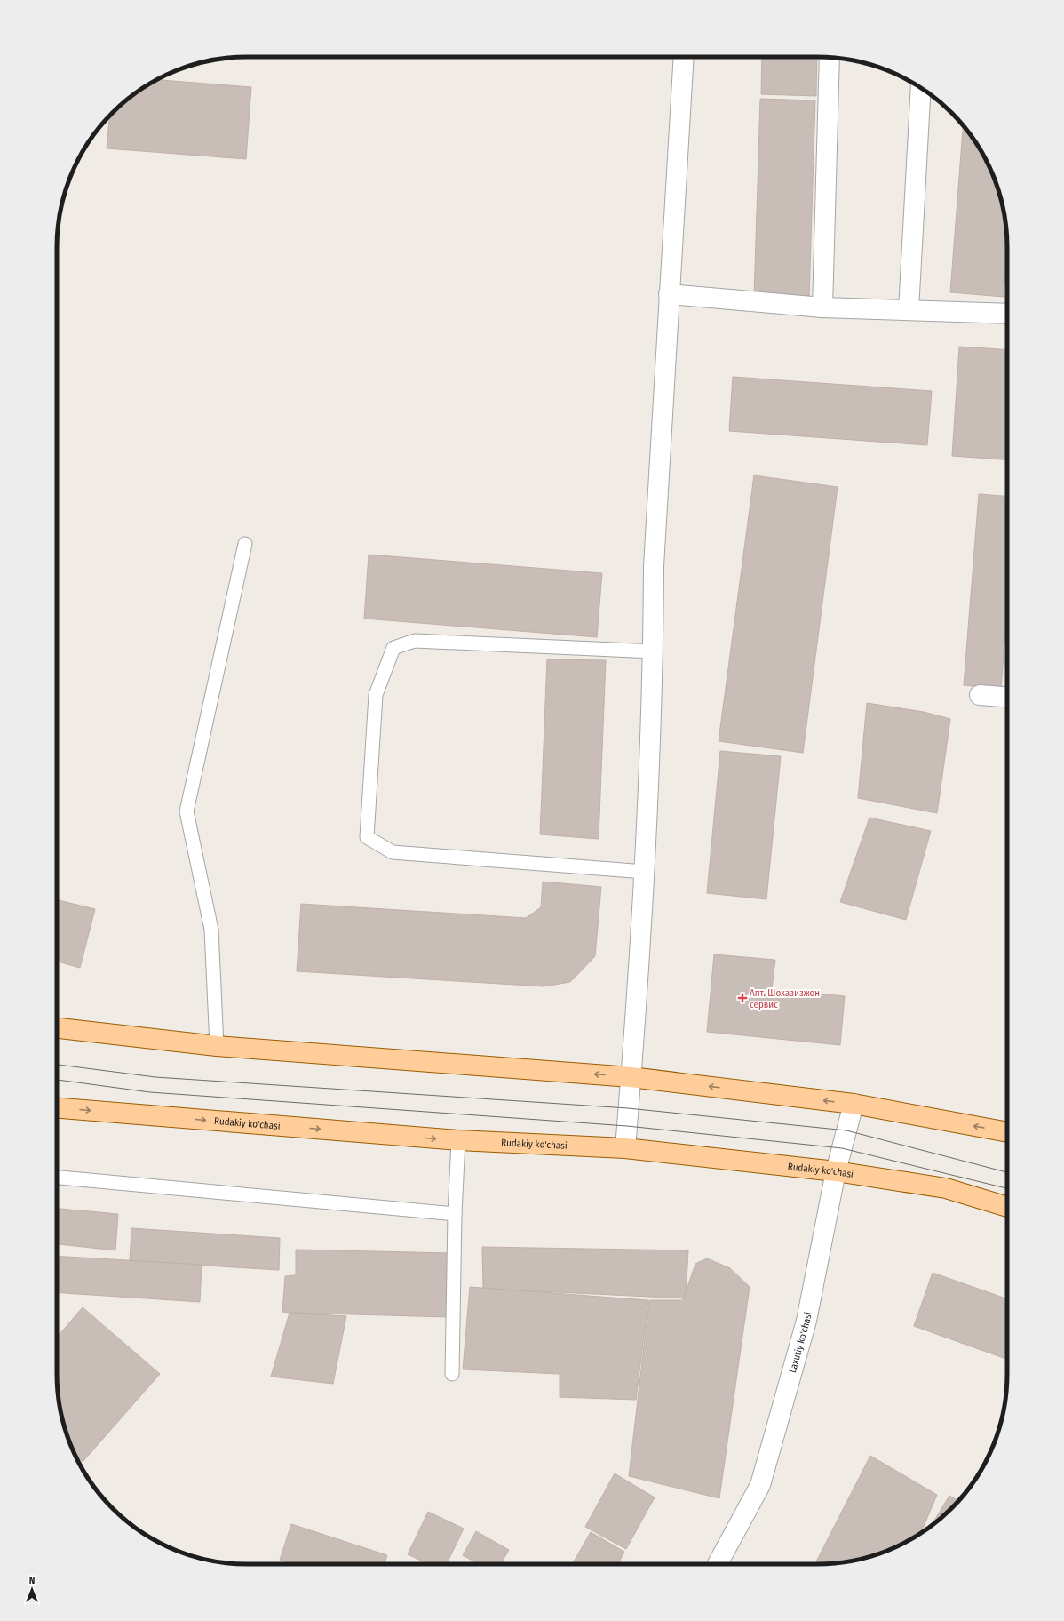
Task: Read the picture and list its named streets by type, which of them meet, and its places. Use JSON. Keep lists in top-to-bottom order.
{
  "streets": {
    "main road": ["Rudakiy ko'chasi"],
    "street": ["Laxutiy ko'chasi"]
  },
  "crossings": [
    ["Rudakiy ko'chasi", "Laxutiy ko'chasi"]
  ],
  "places": {
    "health": ["Апт. Шохазизжон сервис"]
  },
  "north": "top"
}
